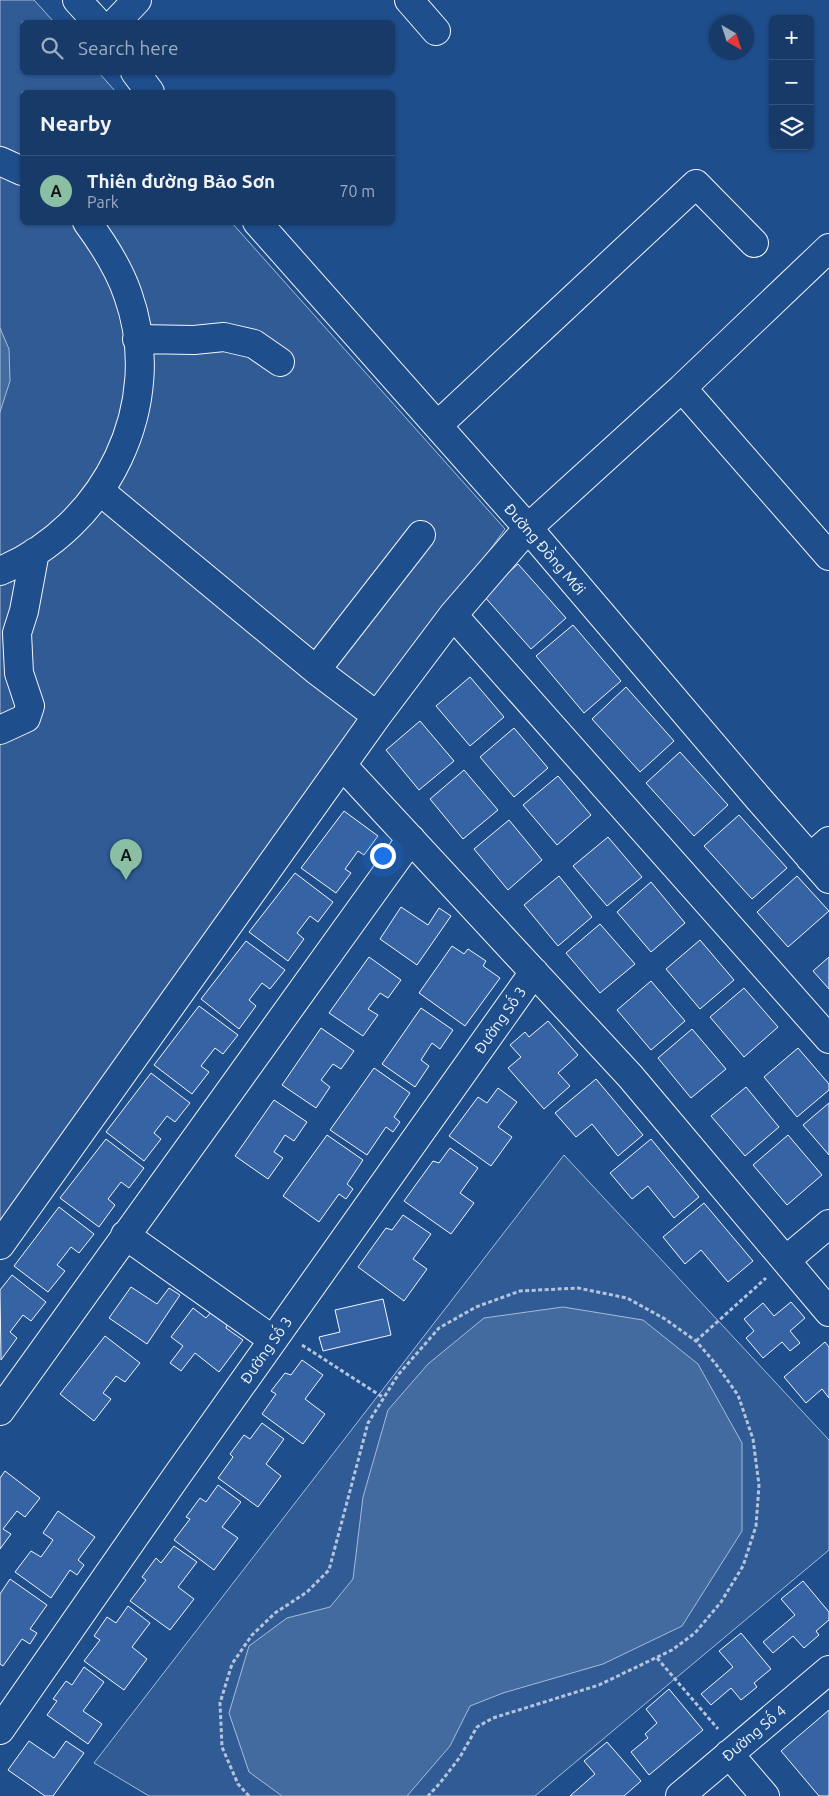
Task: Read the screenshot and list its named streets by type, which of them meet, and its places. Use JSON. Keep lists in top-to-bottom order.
{
  "streets": {
    "street": ["Đường Đồng Mới", "Đường Số 3", "Đường Số 4"]
  },
  "north": "bottom right",
  "page": {
    "map_buttons": ["+", "−"],
    "search": "Search here",
    "heading": "Nearby",
    "list": [
      {
        "mark": "A",
        "name": "Thiên đường Bảo Sơn",
        "note": "Park",
        "value": "70 m"
      }
    ],
    "pins": "A"
  }
}
